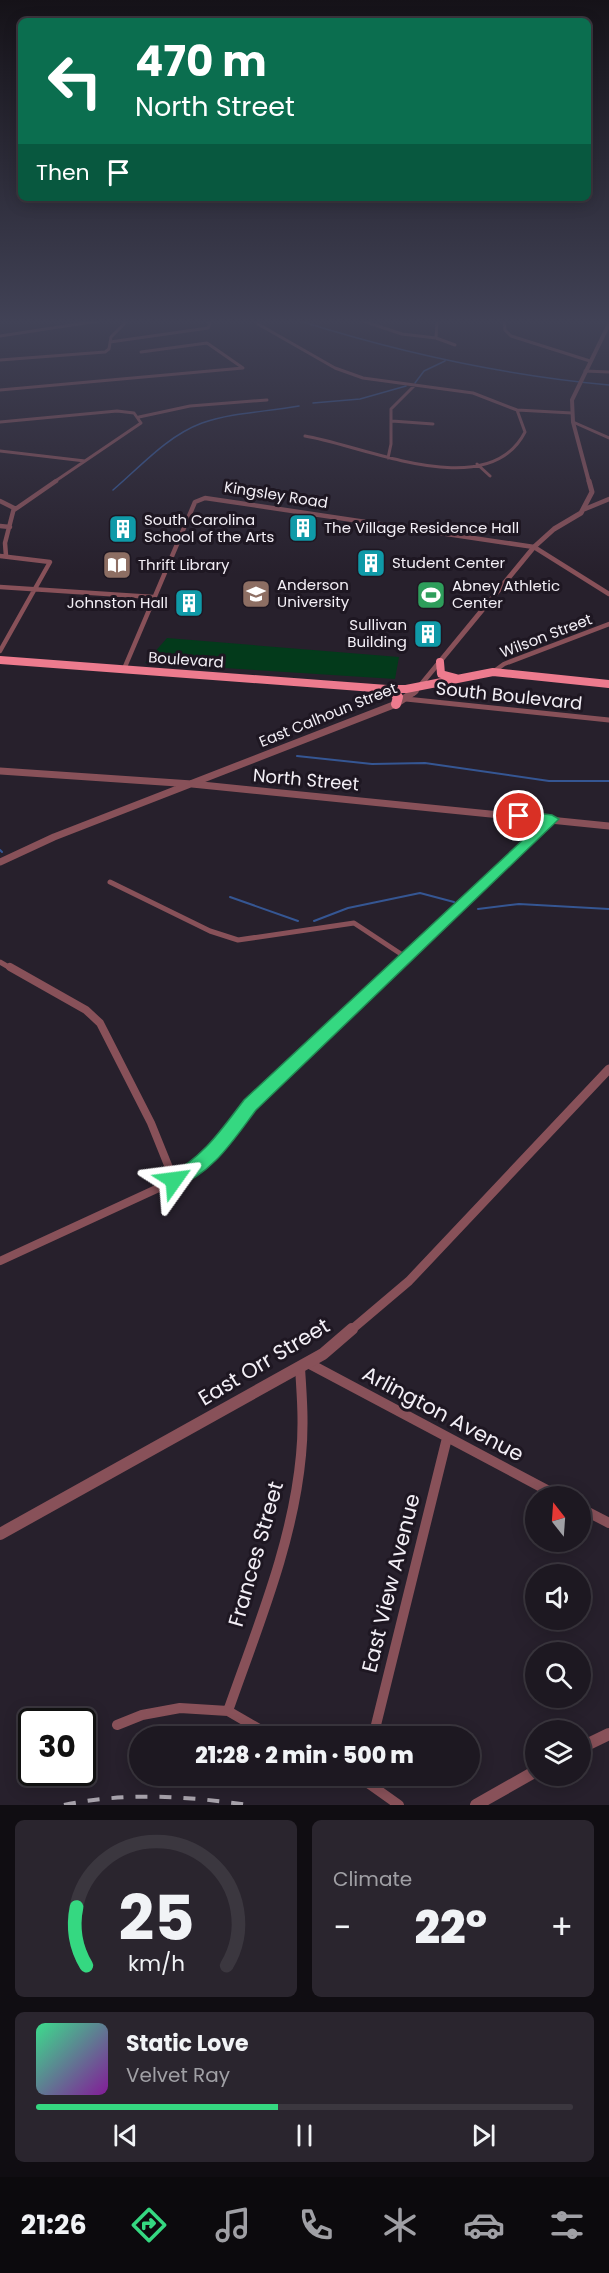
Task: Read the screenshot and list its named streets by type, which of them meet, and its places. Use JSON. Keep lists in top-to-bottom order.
{
  "streets": {
    "main road": ["Boulevard"],
    "street": [
      "Kingsley Road",
      "Wilson Street",
      "South Boulevard",
      "East Calhoun Street",
      "North Street",
      "East Orr Street",
      "Arlington Avenue",
      "Frances Street",
      "East View Avenue"
    ]
  },
  "crossings": [
    ["Kingsley Road", "Boulevard"],
    ["Kingsley Road", "East Calhoun Street"],
    ["Wilson Street", "Boulevard"],
    ["Boulevard", "East Calhoun Street"],
    ["South Boulevard", "East Calhoun Street"],
    ["East Calhoun Street", "North Street"],
    ["East Orr Street", "Arlington Avenue"],
    ["East Orr Street", "Frances Street"],
    ["Arlington Avenue", "Frances Street"],
    ["Arlington Avenue", "East View Avenue"]
  ],
  "places": {
    "building": [
      "The Village Residence Hall",
      "South Carolina School of the Arts",
      "Student Center",
      "Johnston Hall",
      "Sullivan Building"
    ],
    "library": ["Thrift Library"],
    "school or university": ["Anderson University"],
    "sports": ["Abney Athletic Center"]
  },
  "north": "top",
  "page": {
    "turn": ["470 m", "North Street"],
    "then": "Then",
    "limit": "30",
    "trip": "21:28 · 2 min · 500 m",
    "tile": "Climate",
    "heat": ["−", "22°", "+"],
    "song": ["Static Love", "Velvet Ray"],
    "tabs": "21:26",
    "gauge": ["25", "km/h"]
  }
}
